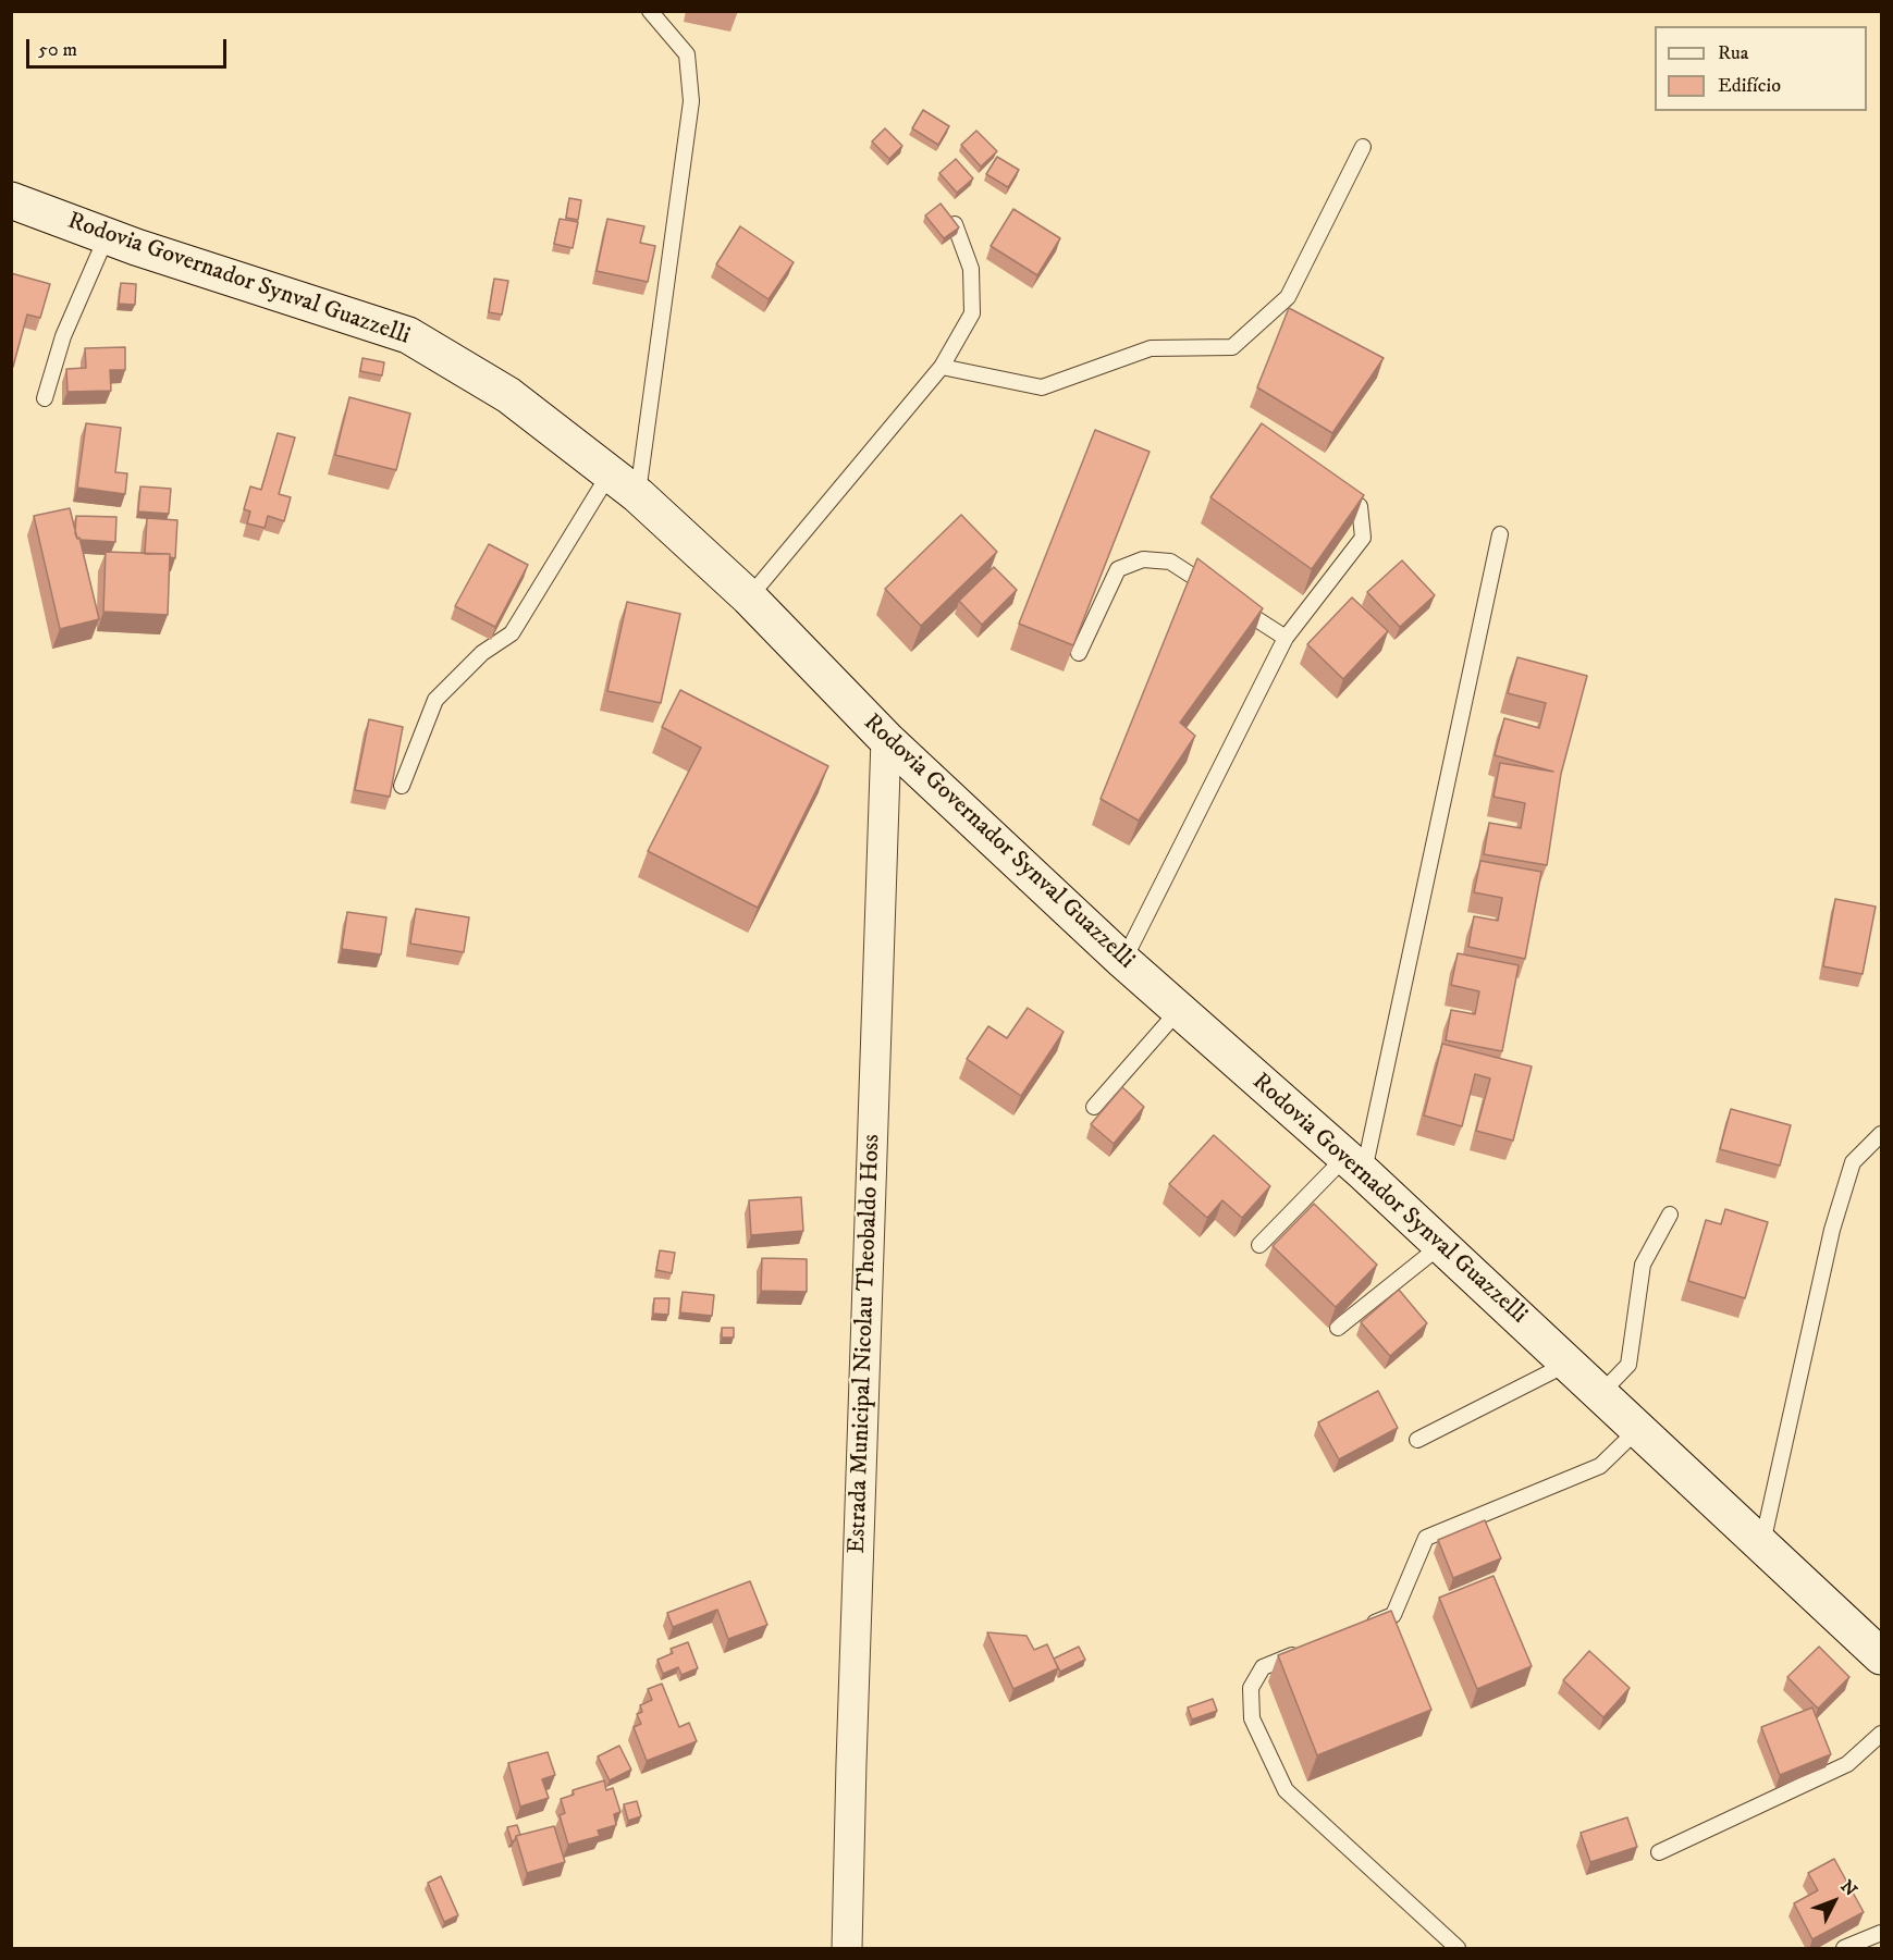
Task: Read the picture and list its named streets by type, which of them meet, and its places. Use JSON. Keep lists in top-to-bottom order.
{
  "streets": {
    "main road": ["Rodovia Governador Synval Guazzelli"],
    "street": ["Estrada Municipal Nicolau Theobaldo Hoss"]
  },
  "crossings": [
    ["Rodovia Governador Synval Guazzelli", "Estrada Municipal Nicolau Theobaldo Hoss"]
  ],
  "legend": ["Rua", "Edifício"],
  "scale_bar": "50 m",
  "north": "top right"
}
